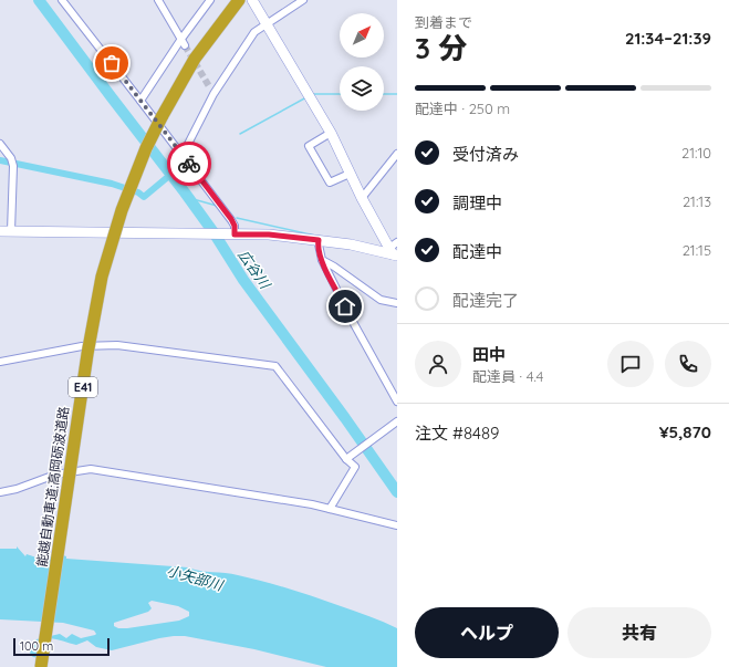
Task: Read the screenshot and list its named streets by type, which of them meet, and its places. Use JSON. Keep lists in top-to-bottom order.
{
  "streets": {
    "highway": ["E41", "能越自動車道;高岡砺波道路"]
  },
  "water": ["広谷川", "小矢部川"],
  "scale_bar": "100 m",
  "north": "top right",
  "page": {
    "heading": ["3 分", "到着まで", "21:34–21:39"],
    "panel": [
      "田中",
      "配達員 · 4.4",
      "注文 #8489",
      "¥5,870"
    ],
    "bar": "配達中 · 250 m",
    "list": [
      ["受付済み", "21:10"],
      ["調理中", "21:13"],
      ["配達中", "21:15"],
      "配達完了"
    ],
    "buttons": ["ヘルプ", "共有"],
    "scale": "100 m"
  }
}
